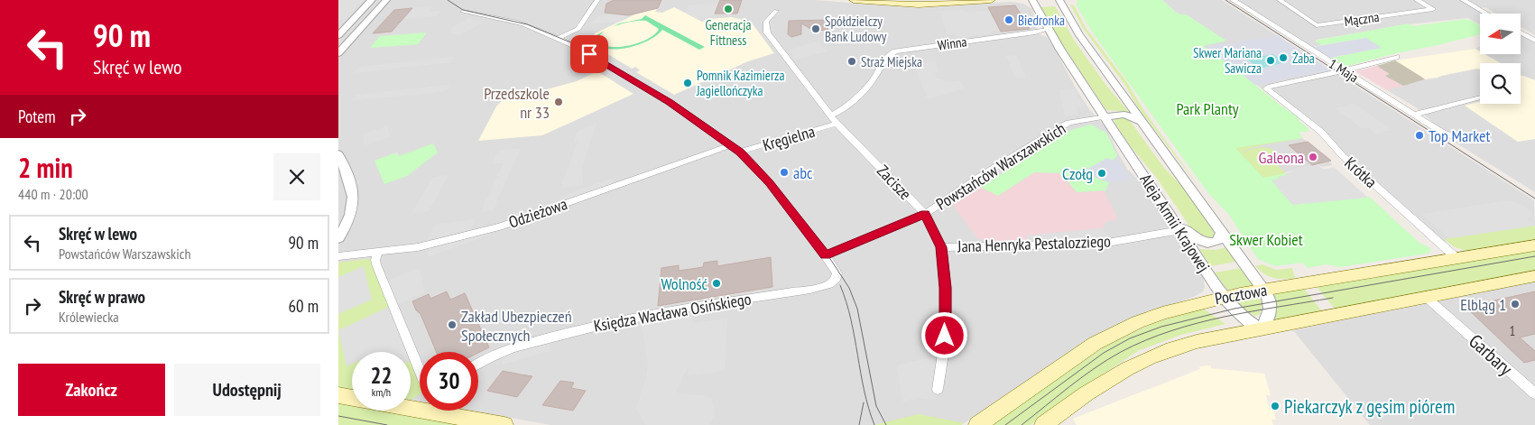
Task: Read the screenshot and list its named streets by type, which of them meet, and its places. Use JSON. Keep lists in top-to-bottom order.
{
  "streets": {
    "main road": ["Pocztowa"],
    "street": [
      "Mączna",
      "Winna",
      "1 Maja",
      "Kręgielna",
      "Powstańców Warszawskich",
      "Krótka",
      "Zacisze",
      "Odzieżowa",
      "Aleja Armii Krajowej",
      "Jana Henryka Pestalozziego",
      "Księdza Wacława Osińskiego",
      "Garbary"
    ]
  },
  "crossings": [
    ["Winna", "Zacisze"],
    ["Winna", "Aleja Armii Krajowej"],
    ["1 Maja", "Krótka"],
    ["Kręgielna", "Zacisze"],
    ["Powstańców Warszawskich", "Zacisze"],
    ["Powstańców Warszawskich", "Aleja Armii Krajowej"],
    ["Powstańców Warszawskich", "Księdza Wacława Osińskiego"],
    ["Krótka", "Pocztowa"],
    ["Zacisze", "Jana Henryka Pestalozziego"],
    ["Aleja Armii Krajowej", "Jana Henryka Pestalozziego"],
    ["Aleja Armii Krajowej", "Pocztowa"]
  ],
  "parks": ["Park Planty", "Skwer Kobiet"],
  "places": [
    "Generacja Fittness",
    "Biedronka",
    "Spółdzielczy Bank Ludowy",
    "Żaba",
    "Skwer Mariana Sawicza",
    "Straż Miejska",
    "Pomnik Kazimierza Jagiellończyka",
    "Przedszkole nr 33",
    "Top Market",
    "Galeona",
    "abc",
    "Czołg",
    "Wolność",
    "Elbląg 1",
    "Zakład Ubezpieczeń Społecznych",
    "Piekarczyk z gęsim piórem"
  ],
  "house_numbers": ["1"],
  "north": "left",
  "page": {
    "turn": ["90 m", "Skręć w lewo"],
    "then": "Potem",
    "heading": ["2 min", "440 m · 20:00"],
    "list": [
      {
        "name": "Skręć w lewo",
        "note": "Powstańców Warszawskich",
        "value": "90 m"
      },
      {
        "name": "Skręć w prawo",
        "note": "Królewiecka",
        "value": "60 m"
      }
    ],
    "speed": "22 km/h",
    "limit": "30",
    "buttons": ["Zakończ", "Udostępnij"]
  }
}
